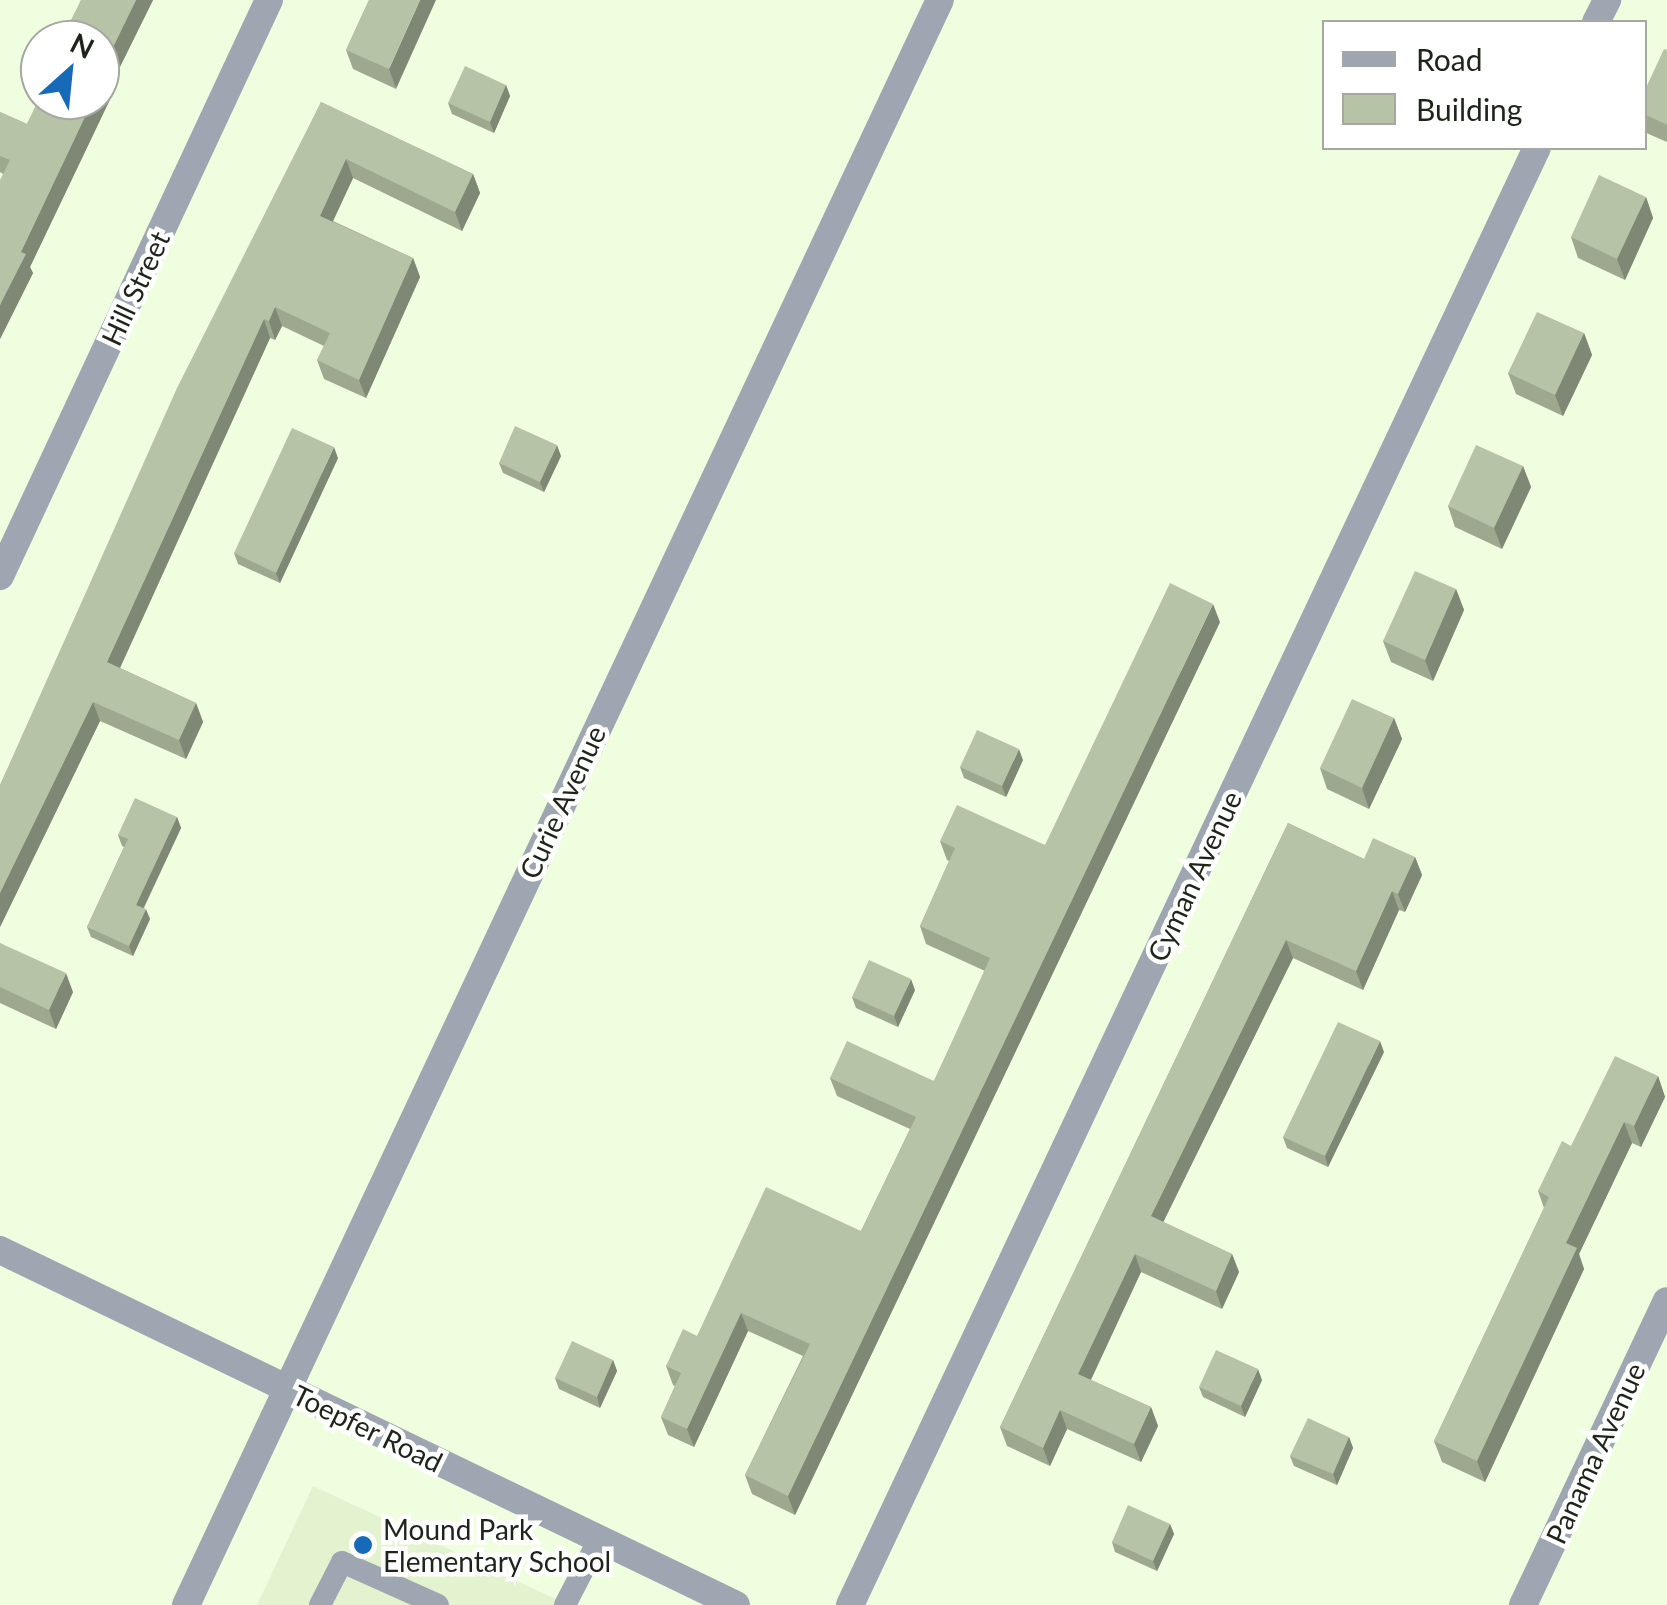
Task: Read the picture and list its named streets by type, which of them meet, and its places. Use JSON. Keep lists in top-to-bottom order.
{
  "streets": {
    "street": [
      "Hill Street",
      "Curie Avenue",
      "Cyman Avenue",
      "Toepfer Road",
      "Panama Avenue"
    ]
  },
  "crossings": [
    ["Curie Avenue", "Toepfer Road"]
  ],
  "places": ["Mound Park Elementary School"],
  "legend": ["Road", "Building"],
  "north": "top right"
}
